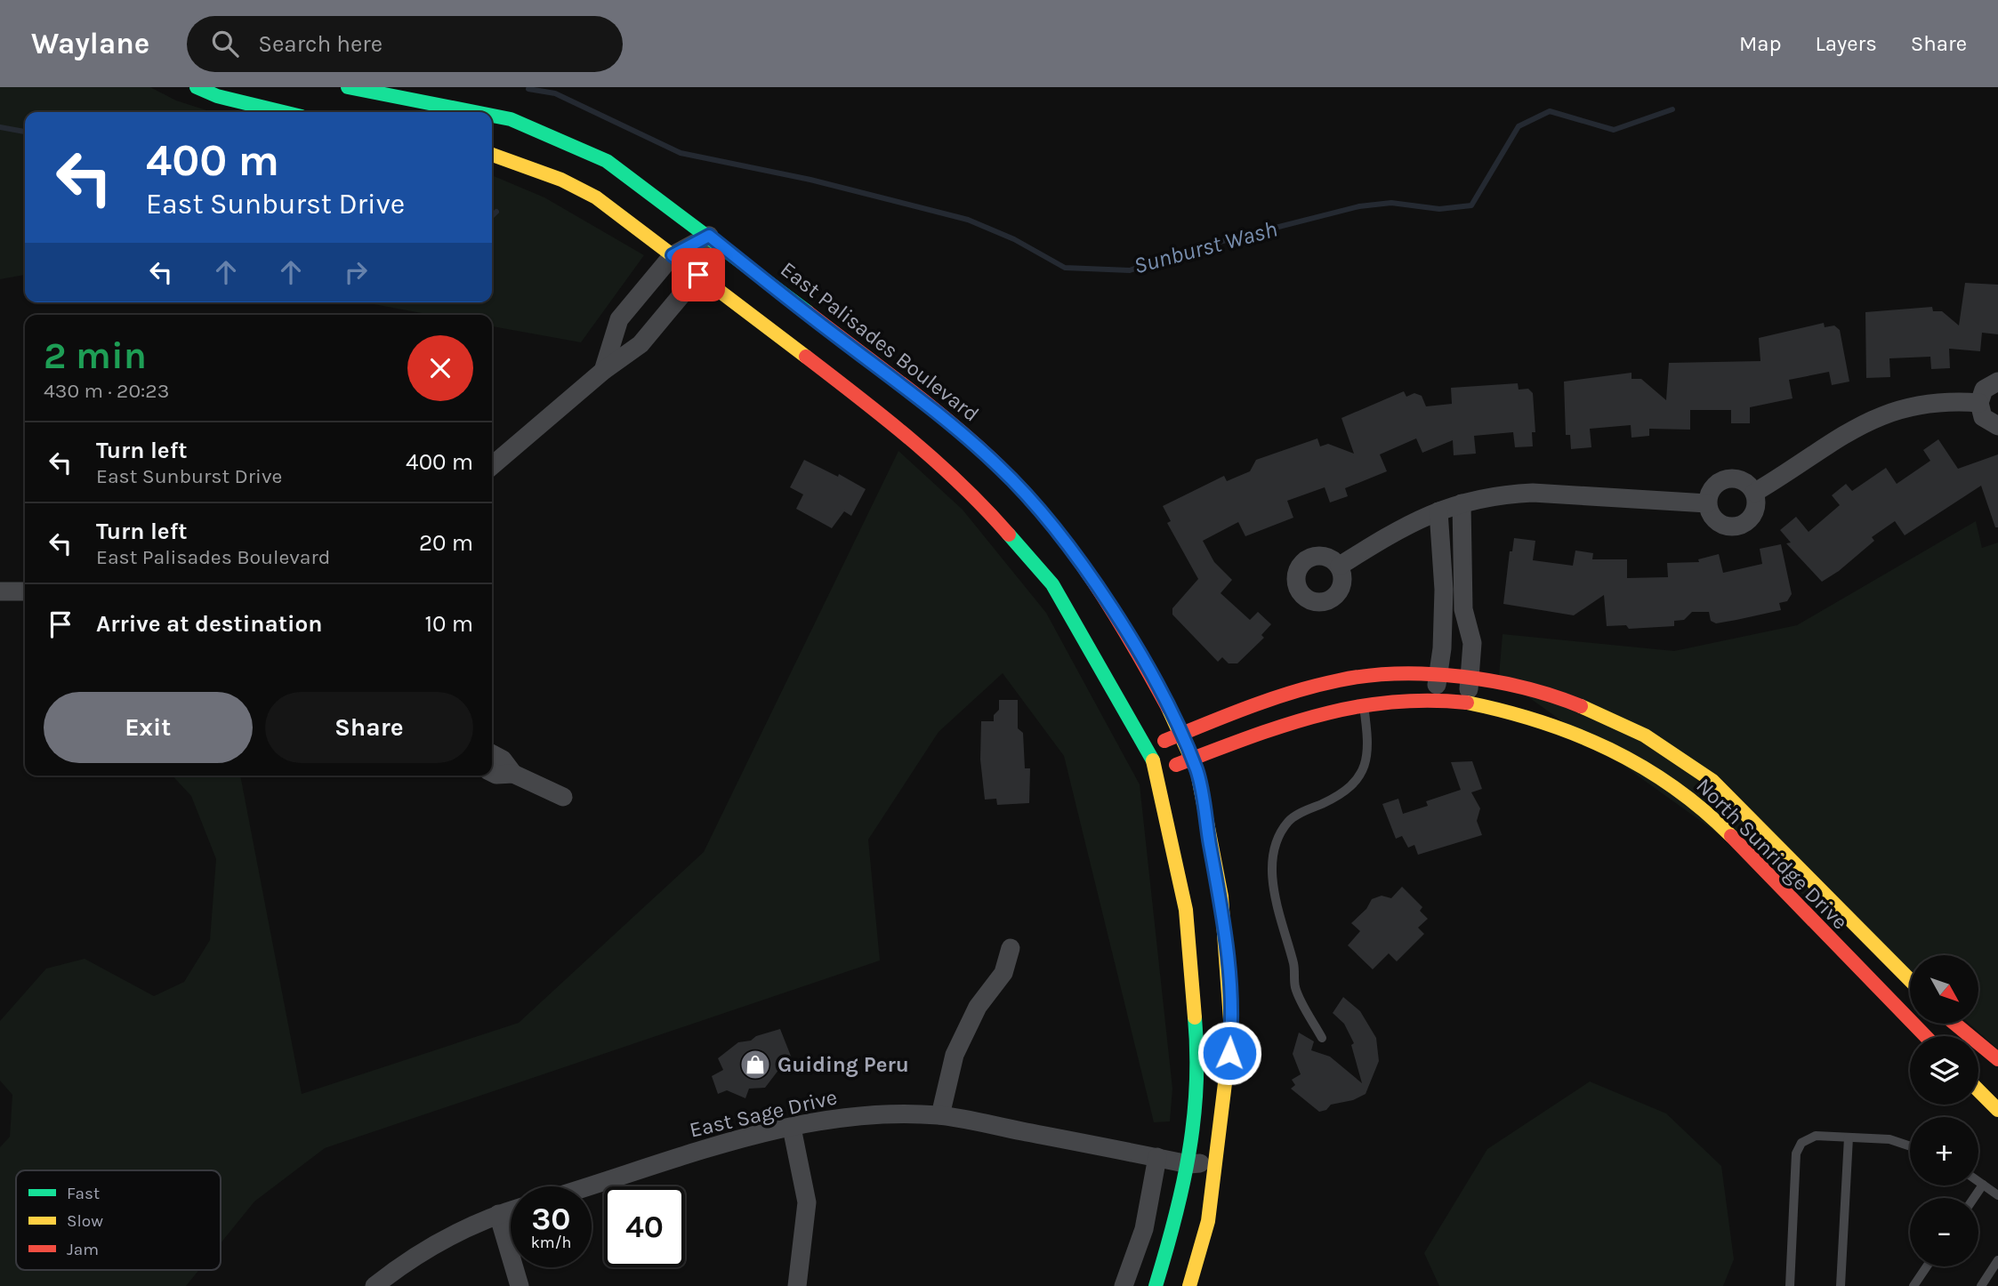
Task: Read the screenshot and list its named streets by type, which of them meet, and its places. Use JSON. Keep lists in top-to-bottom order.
{
  "streets": {
    "street": ["East Palisades Boulevard", "North Sunridge Drive", "East Sage Drive"]
  },
  "crossings": [
    ["East Palisades Boulevard", "North Sunridge Drive"],
    ["East Palisades Boulevard", "East Sage Drive"]
  ],
  "water": ["Sunburst Wash"],
  "places": {
    "shop": ["Guiding Peru"]
  },
  "legend": ["Fast", "Slow", "Jam"],
  "north": "bottom right",
  "page": {
    "header": "Waylane",
    "search": "Search here",
    "nav": ["Map", "Layers", "Share"],
    "turn": ["400 m", "East Sunburst Drive"],
    "heading": ["2 min", "430 m · 20:23"],
    "list": [
      {
        "name": "Turn left",
        "note": "East Sunburst Drive",
        "value": "400 m"
      },
      {
        "name": "Turn left",
        "note": "East Palisades Boulevard",
        "value": "20 m"
      },
      {
        "name": "Arrive at destination",
        "value": "10 m"
      }
    ],
    "buttons": ["Exit", "Share"],
    "map_buttons": ["+", "−"],
    "speed": "30 km/h",
    "limit": "40"
  }
}
